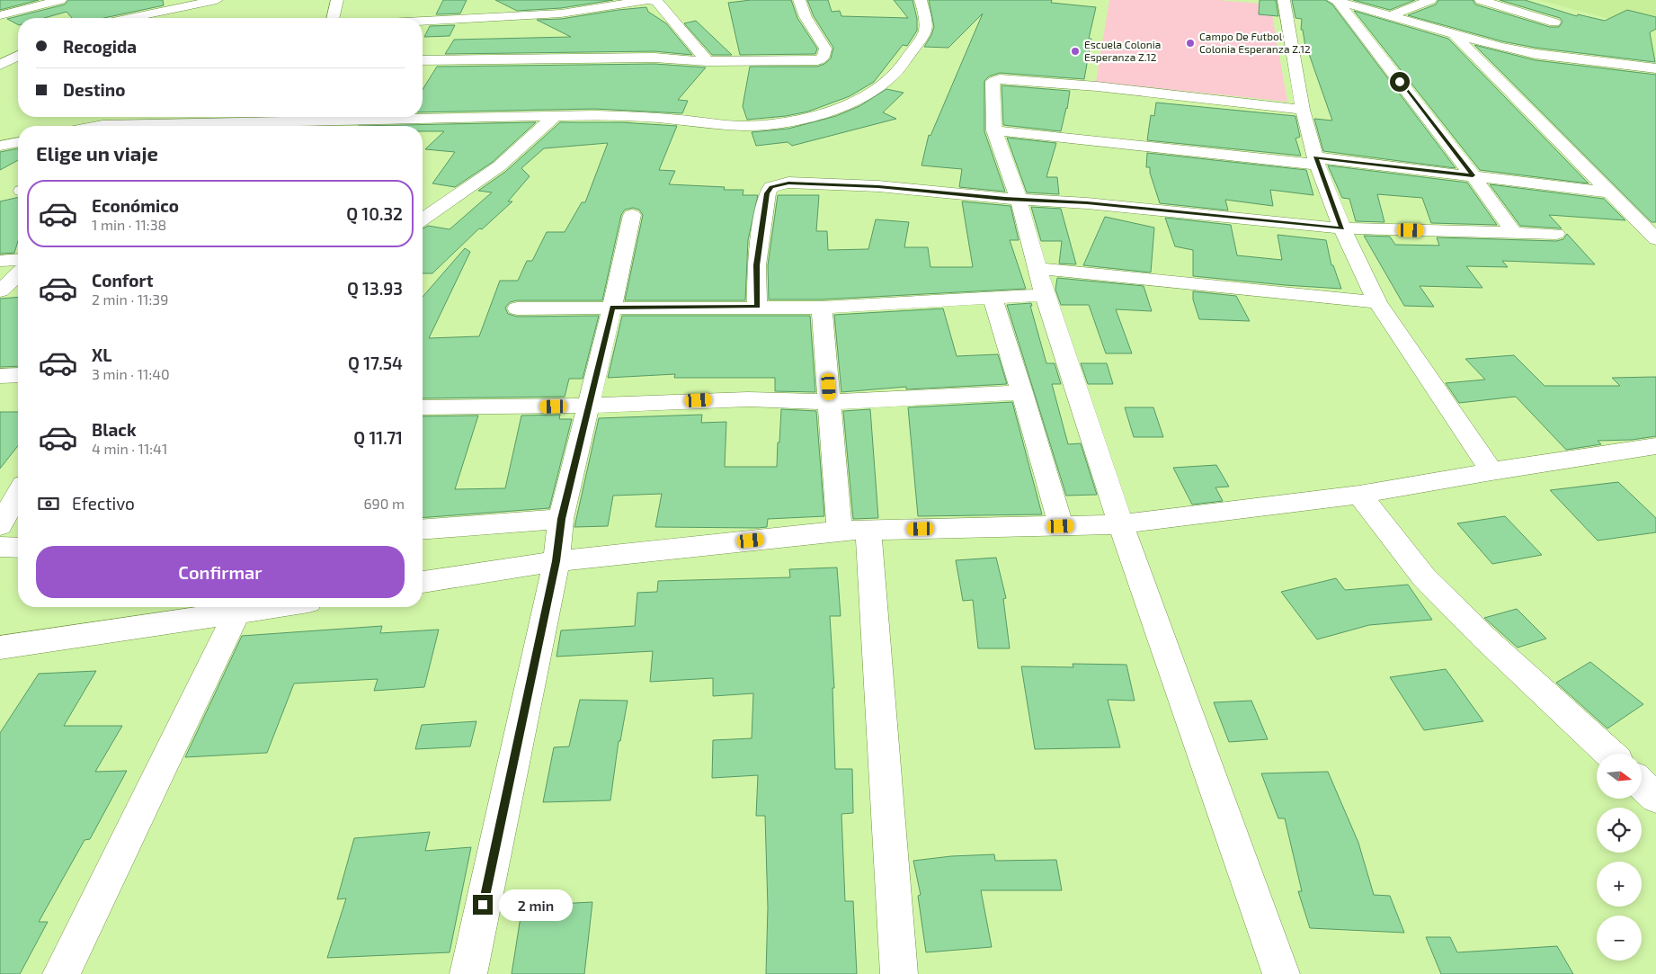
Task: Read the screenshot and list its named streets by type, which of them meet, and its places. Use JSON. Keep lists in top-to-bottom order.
{
  "places": ["Campo De Futbol Colonia Esperanza Z.12", "Escuela Colonia Esperanza Z.12"],
  "north": "right",
  "page": {
    "banner": ["Recogida", "Destino"],
    "heading": "Elige un viaje",
    "list": [
      {
        "name": "Económico",
        "note": "1 min · 11:38",
        "value": "Q 10.32"
      },
      {
        "name": "Confort",
        "note": "2 min · 11:39",
        "value": "Q 13.93"
      },
      {
        "name": "XL",
        "note": "3 min · 11:40",
        "value": "Q 17.54"
      },
      {
        "name": "Black",
        "note": "4 min · 11:41",
        "value": "Q 11.71"
      }
    ],
    "pay": ["Efectivo", "690 m"],
    "buttons": "Confirmar",
    "map_buttons": ["+", "−"],
    "bubble": "2 min"
  }
}
